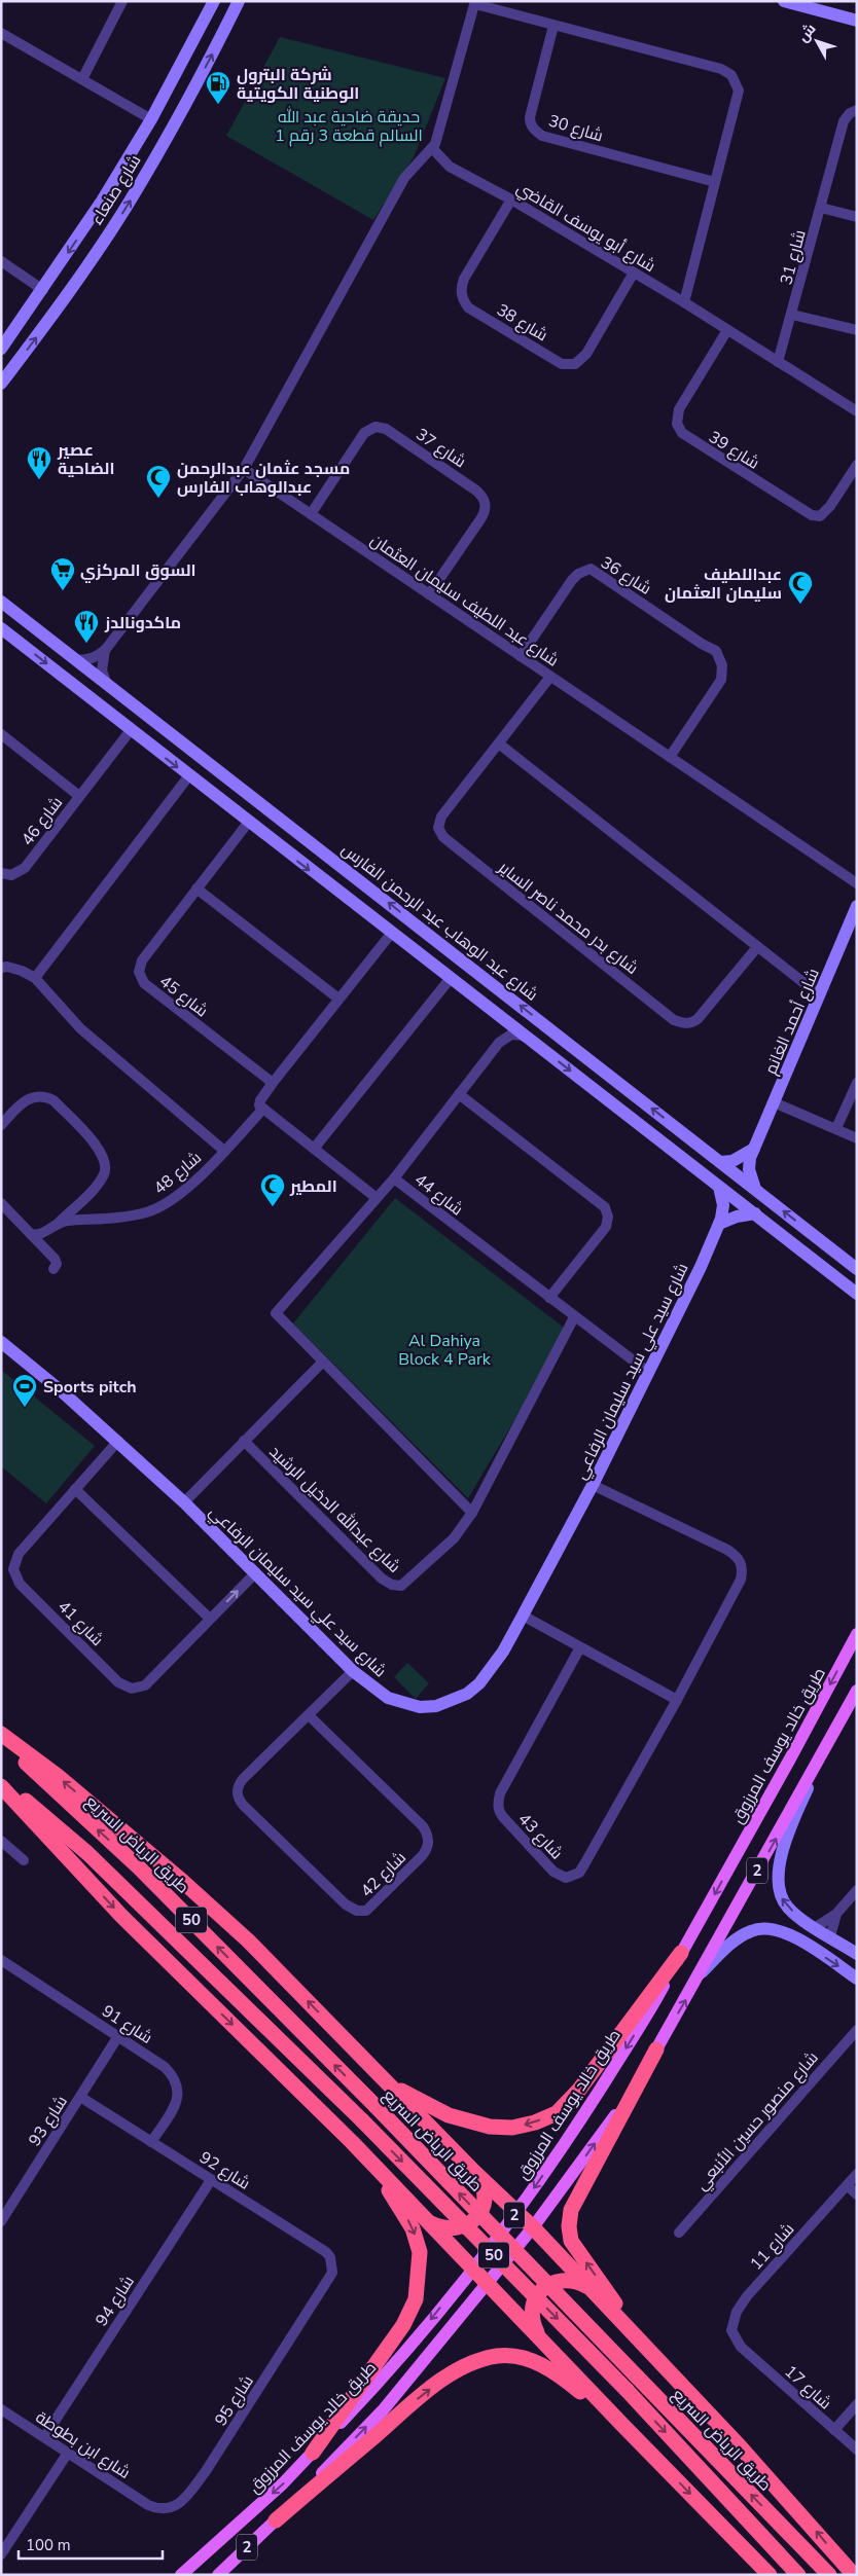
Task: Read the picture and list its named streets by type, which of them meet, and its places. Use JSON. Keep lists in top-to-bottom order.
{
  "streets": {
    "highway": ["طريق الرياض السريع", "50"],
    "main road": ["طريق خالد يوسف المرزوق", "2"],
    "street": [
      "شارع 30",
      "شارع صنعاء",
      "شارع أبو يوسف القاضي",
      "شارع 31",
      "شارع 38",
      "شارع 37",
      "شارع 39",
      "شارع 36",
      "شارع عبد اللطيف سليمان العثمان",
      "شارع 46",
      "شارع بدر محمد ناصر الساير",
      "شارع عبد الوهاب عبد الرحمن الفارس",
      "شارع 45",
      "شارع أحمد الغانم",
      "شارع 48",
      "شارع 44",
      "شارع سيد علي سيد سليمان الرفاعي",
      "شارع عبدالله الدخيل الرشيد",
      "شارع 41",
      "شارع 43",
      "شارع 42",
      "شارع 91",
      "شارع 93",
      "شارع منصور حسين الأنبعي",
      "شارع 92",
      "شارع 11",
      "شارع 94",
      "شارع 17",
      "شارع 95",
      "شارع ابن بطوطة"
    ]
  },
  "crossings": [
    ["شارع أبو يوسف القاضي", "شارع 31"],
    ["شارع أبو يوسف القاضي", "شارع 38"],
    ["شارع أبو يوسف القاضي", "شارع 39"],
    ["شارع 37", "شارع عبد اللطيف سليمان العثمان"],
    ["شارع 36", "شارع عبد اللطيف سليمان العثمان"],
    ["شارع عبد اللطيف سليمان العثمان", "شارع بدر محمد ناصر الساير"],
    ["شارع عبد الوهاب عبد الرحمن الفارس", "شارع أحمد الغانم"],
    ["شارع 44", "شارع سيد علي سيد سليمان الرفاعي"],
    ["شارع 44", "شارع عبدالله الدخيل الرشيد"],
    ["شارع سيد علي سيد سليمان الرفاعي", "شارع 41"],
    ["شارع سيد علي سيد سليمان الرفاعي", "شارع 43"],
    ["شارع سيد علي سيد سليمان الرفاعي", "شارع 42"],
    ["شارع 91", "شارع 93"],
    ["شارع 91", "شارع 92"],
    ["شارع 93", "شارع 92"],
    ["شارع 92", "شارع 94"],
    ["شارع 92", "شارع 95"],
    ["شارع 11", "شارع 17"],
    ["شارع 94", "شارع ابن بطوطة"],
    ["شارع 95", "شارع ابن بطوطة"]
  ],
  "parks": ["حديقة ضاحية عبد الله السالم قطعة 3 رقم 1", "Al Dahiya Block 4 Park"],
  "places": {
    "fuel station": ["شركة البترول الوطنية الكويتية"],
    "restaurant": ["عصير الضاحية", "ماكدونالدز"],
    "mosque": ["مسجد عثمان عبدالرحمن عبدالوهاب الفارس", "عبداللطيف سليمان العثمان", "المطير"],
    "supermarket": ["السوق المركزي"],
    "sports": ["Sports pitch"]
  },
  "scale_bar": "100 m",
  "north": "top left"
}
